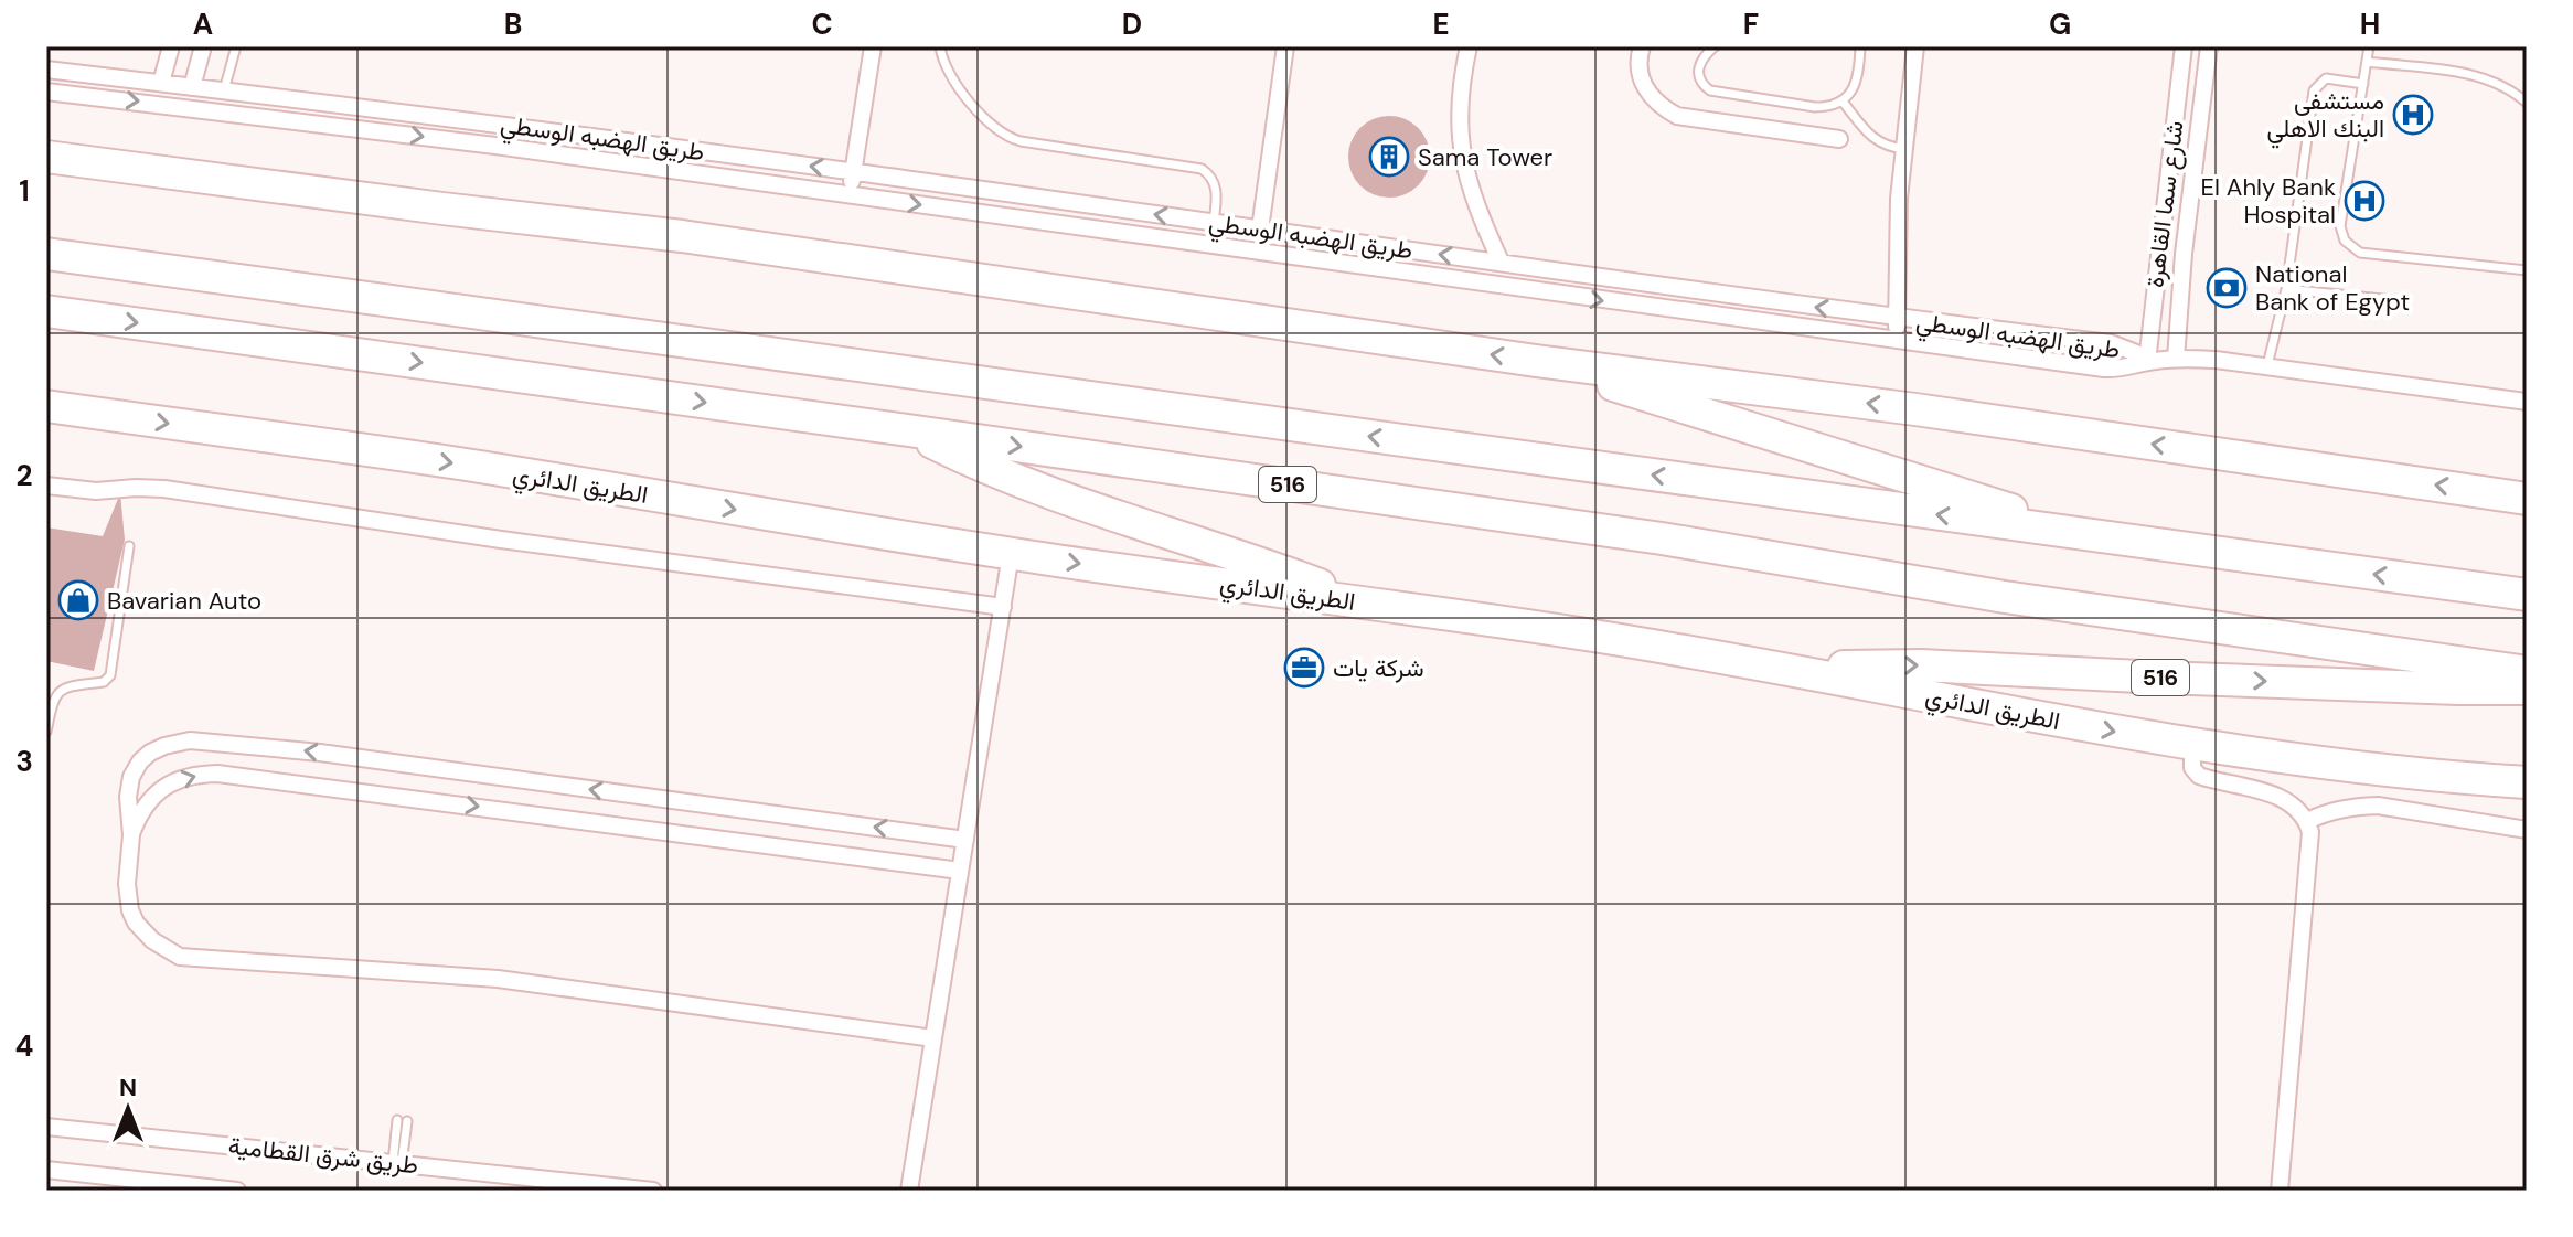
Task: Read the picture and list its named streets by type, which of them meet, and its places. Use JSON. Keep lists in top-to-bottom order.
{
  "streets": {
    "highway": ["الطريق الدائري", "516"],
    "street": ["طريق الهضبه الوسطي", "شارع سما القاهرة", "طريق شرق القطامية"]
  },
  "crossings": [
    ["طريق الهضبه الوسطي", "شارع سما القاهرة"],
    ["الطريق الدائري", "516"]
  ],
  "places": {
    "hospital": ["مستشفى البنك الاهلي", "El Ahly Bank Hospital"],
    "building": ["Sama Tower"],
    "bank": ["National Bank of Egypt"],
    "shop": ["Bavarian Auto"],
    "office": ["شركة يات"]
  },
  "north": "top",
  "grid": {
    "columns": [
      "A",
      "B",
      "C",
      "D",
      "E",
      "F",
      "G",
      "H"
    ],
    "rows": [
      "1",
      "2",
      "3",
      "4"
    ]
  }
}
